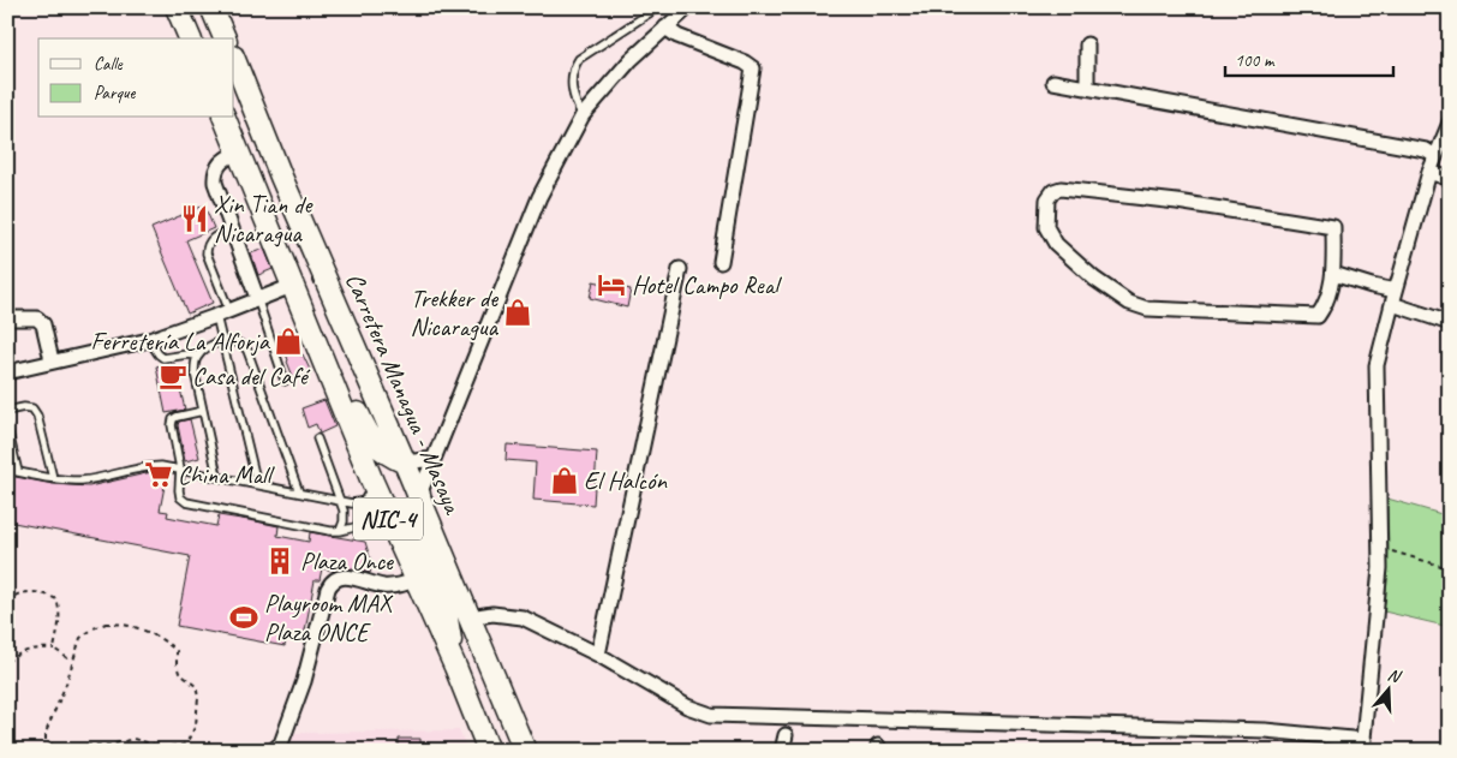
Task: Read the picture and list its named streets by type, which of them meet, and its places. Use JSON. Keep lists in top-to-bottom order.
{
  "streets": {
    "highway": ["Carretera Managua - Masaya", "NIC-4"]
  },
  "places": {
    "restaurant": ["Xin Tian de Nicaragua"],
    "hotel": ["Hotel Campo Real"],
    "shop": ["Trekker de Nicaragua", "Ferretería La Alforja", "El Halcón"],
    "cafe": ["Casa del Café"],
    "supermarket": ["China Mall"],
    "building": ["Plaza Once"],
    "sports": ["Playroom MAX Plaza ONCE"]
  },
  "legend": ["Calle", "Parque"],
  "scale_bar": "100 m",
  "north": "top"
}
